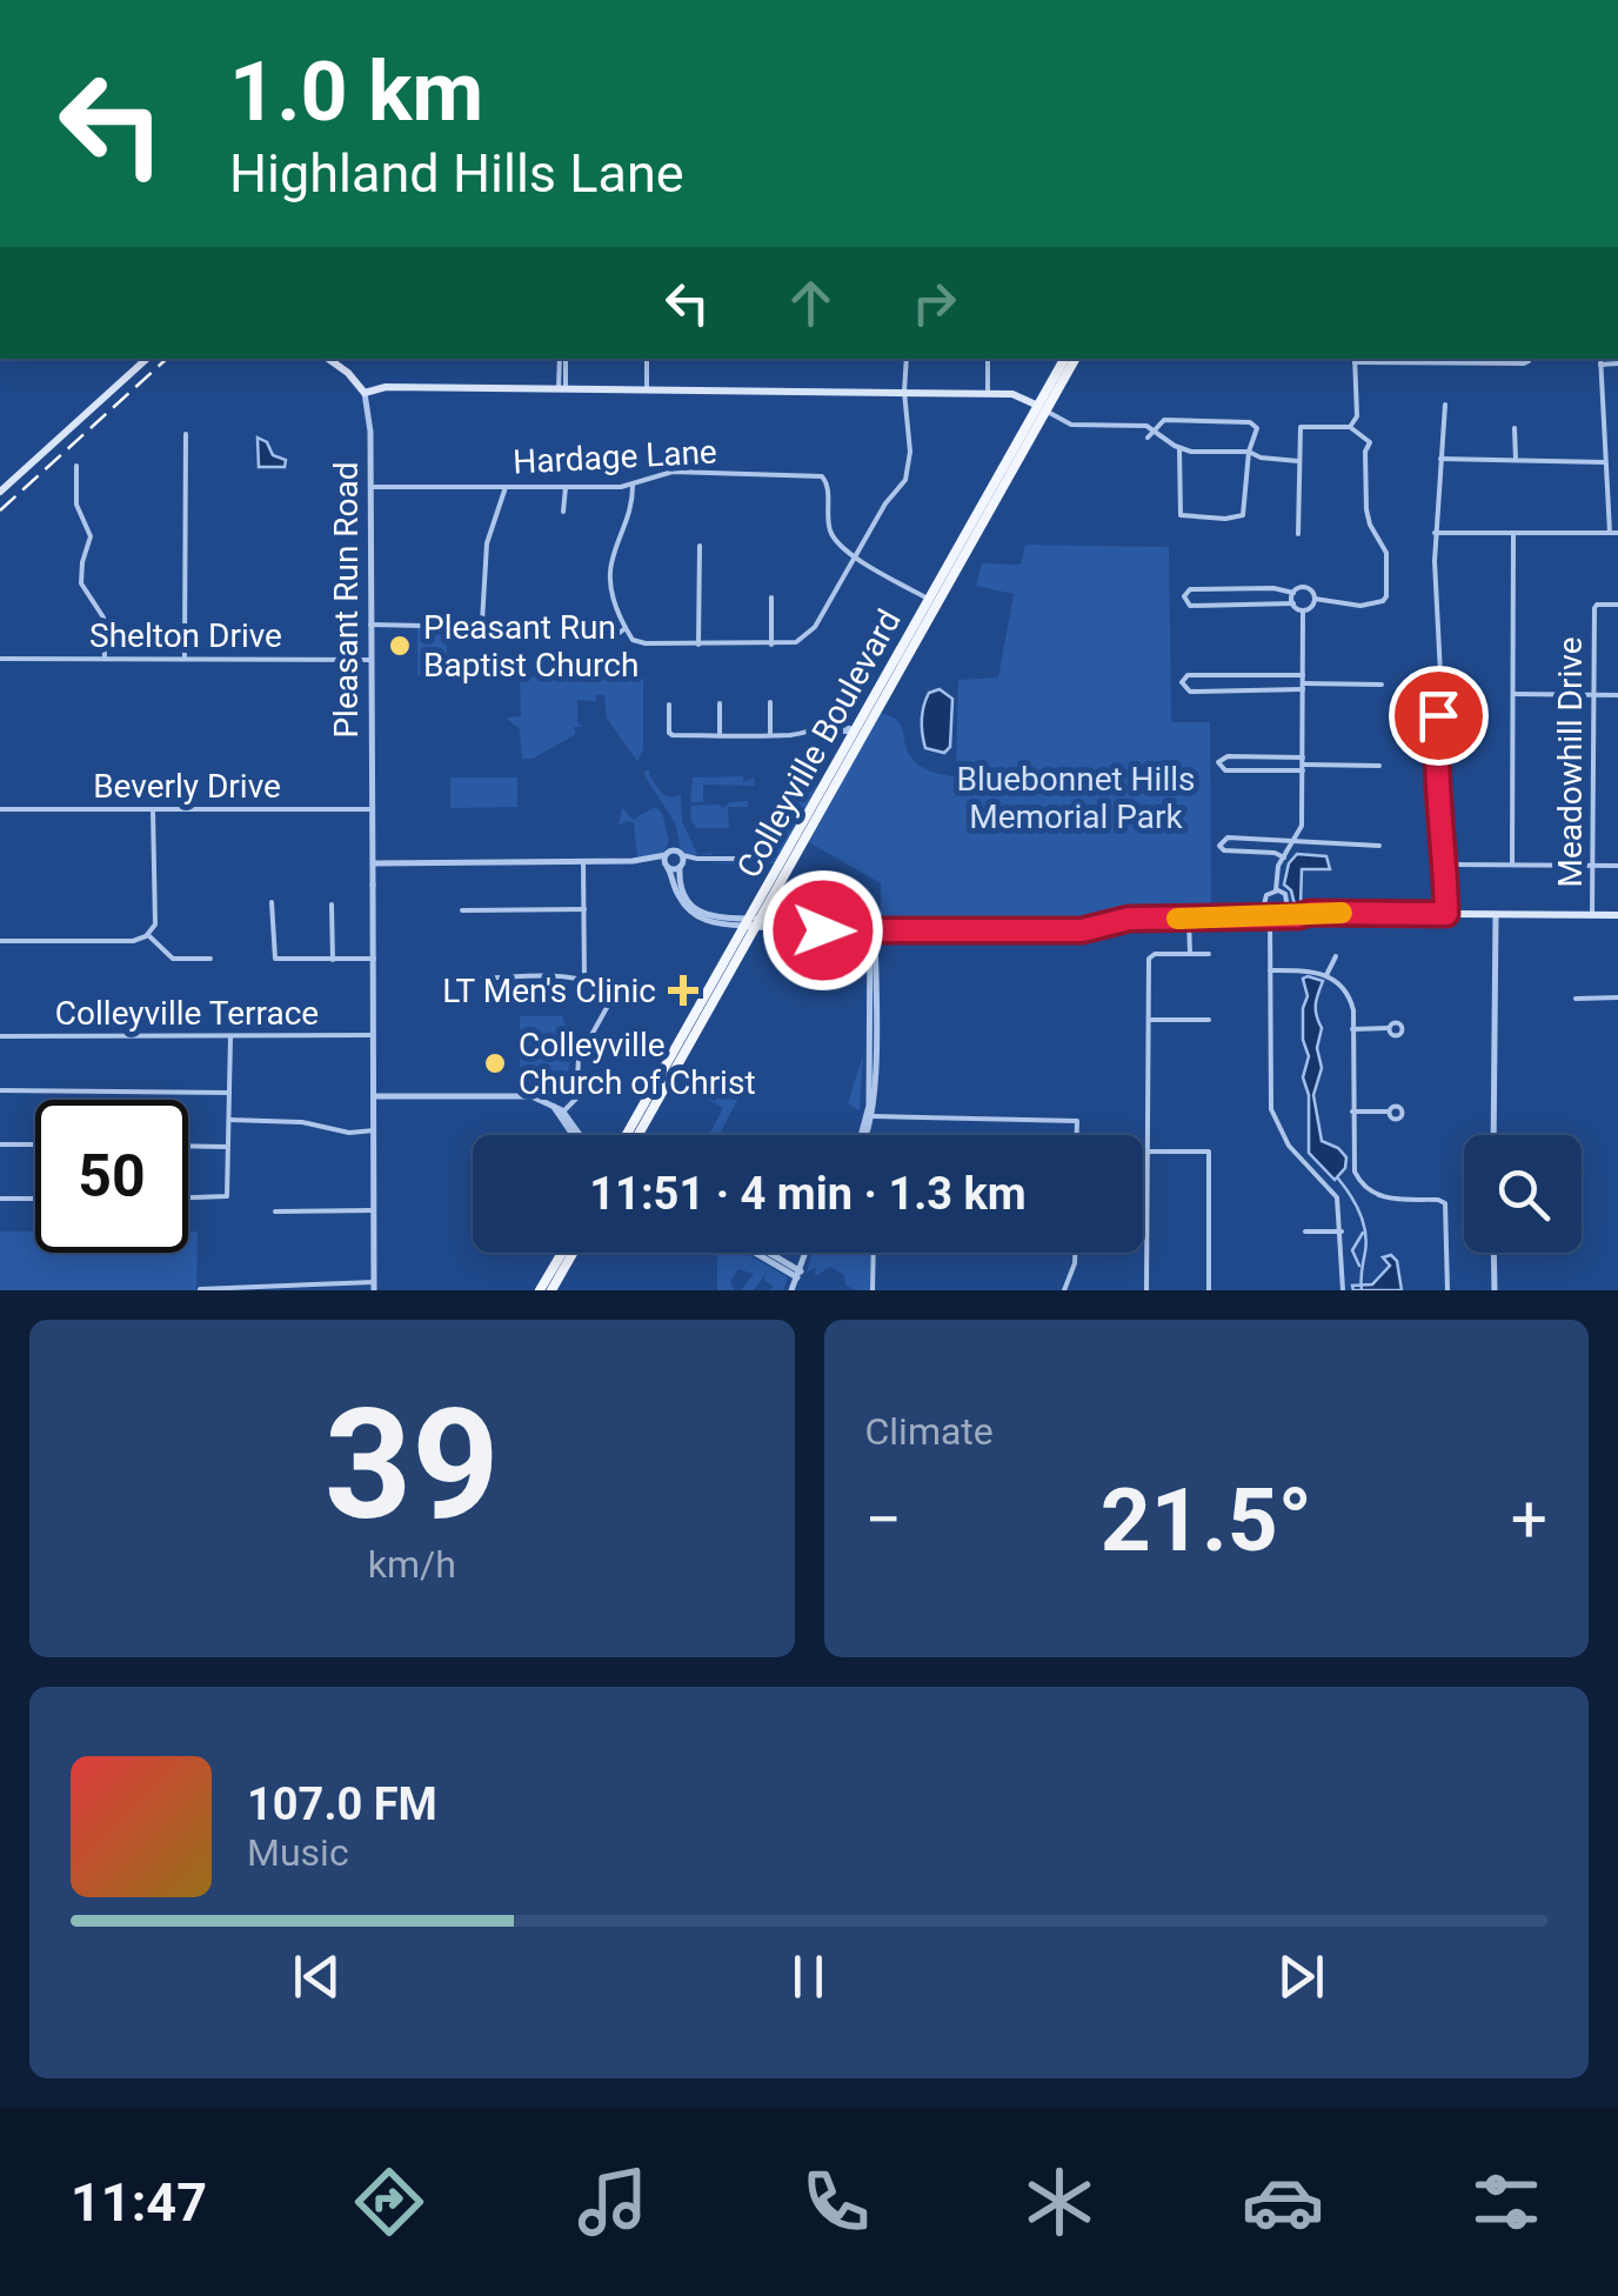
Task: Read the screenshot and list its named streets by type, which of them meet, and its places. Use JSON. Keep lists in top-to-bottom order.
{
  "streets": {
    "main road": ["Colleyville Boulevard"],
    "street": [
      "Hardage Lane",
      "Pleasant Run Road",
      "Shelton Drive",
      "Meadowhill Drive",
      "Beverly Drive",
      "Colleyville Terrace"
    ]
  },
  "crossings": [
    ["Hardage Lane", "Pleasant Run Road"],
    ["Pleasant Run Road", "Shelton Drive"],
    ["Pleasant Run Road", "Beverly Drive"],
    ["Pleasant Run Road", "Colleyville Terrace"]
  ],
  "parks": ["Bluebonnet Hills Memorial Park"],
  "places": {
    "other": ["Pleasant Run Baptist Church", "Colleyville Church of Christ"],
    "health": ["LT Men's Clinic"]
  },
  "page": {
    "turn": ["1.0 km", "Highland Hills Lane"],
    "limit": "50",
    "trip": "11:51 · 4 min · 1.3 km",
    "tile": [
      ["39", "km/h"],
      "Climate"
    ],
    "heat": ["−", "21.5°", "+"],
    "song": ["107.0 FM", "Music"],
    "tabs": "11:47"
  }
}
